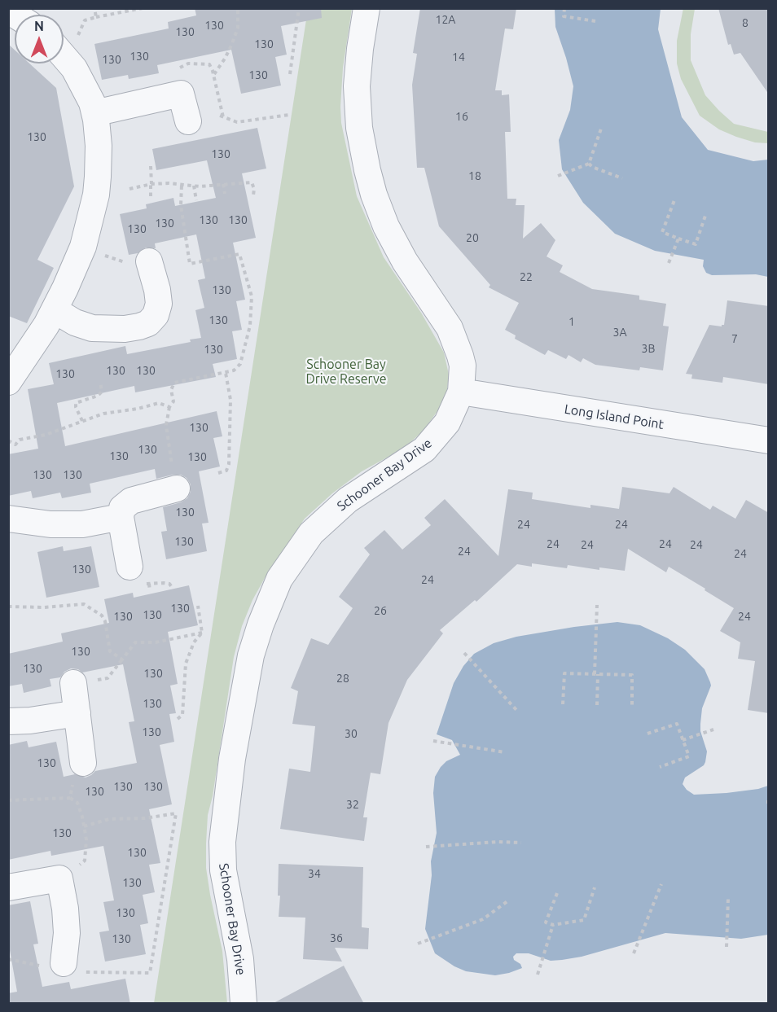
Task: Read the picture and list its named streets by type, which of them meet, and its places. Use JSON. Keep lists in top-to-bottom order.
{
  "streets": {
    "street": ["Long Island Point", "Schooner Bay Drive"]
  },
  "crossings": [
    ["Long Island Point", "Schooner Bay Drive"]
  ],
  "parks": ["Schooner Bay Drive Reserve"],
  "house_numbers": [
    "12A",
    "8",
    "130",
    "130",
    "130",
    "130",
    "14",
    "130",
    "130",
    "16",
    "130",
    "130",
    "18",
    "130",
    "130",
    "130",
    "130",
    "20",
    "22",
    "130",
    "130",
    "1",
    "3A",
    "7",
    "3B",
    "130",
    "130",
    "130",
    "130",
    "130",
    "130",
    "130",
    "130",
    "130",
    "130",
    "130",
    "24",
    "24",
    "130",
    "24",
    "24",
    "24",
    "24",
    "24",
    "24",
    "130",
    "24",
    "130",
    "26",
    "130",
    "130",
    "24",
    "130",
    "130",
    "130",
    "28",
    "130",
    "130",
    "30",
    "130",
    "130",
    "130",
    "130",
    "32",
    "130",
    "130",
    "34",
    "130",
    "130",
    "36",
    "130"
  ],
  "north": "top"
}
